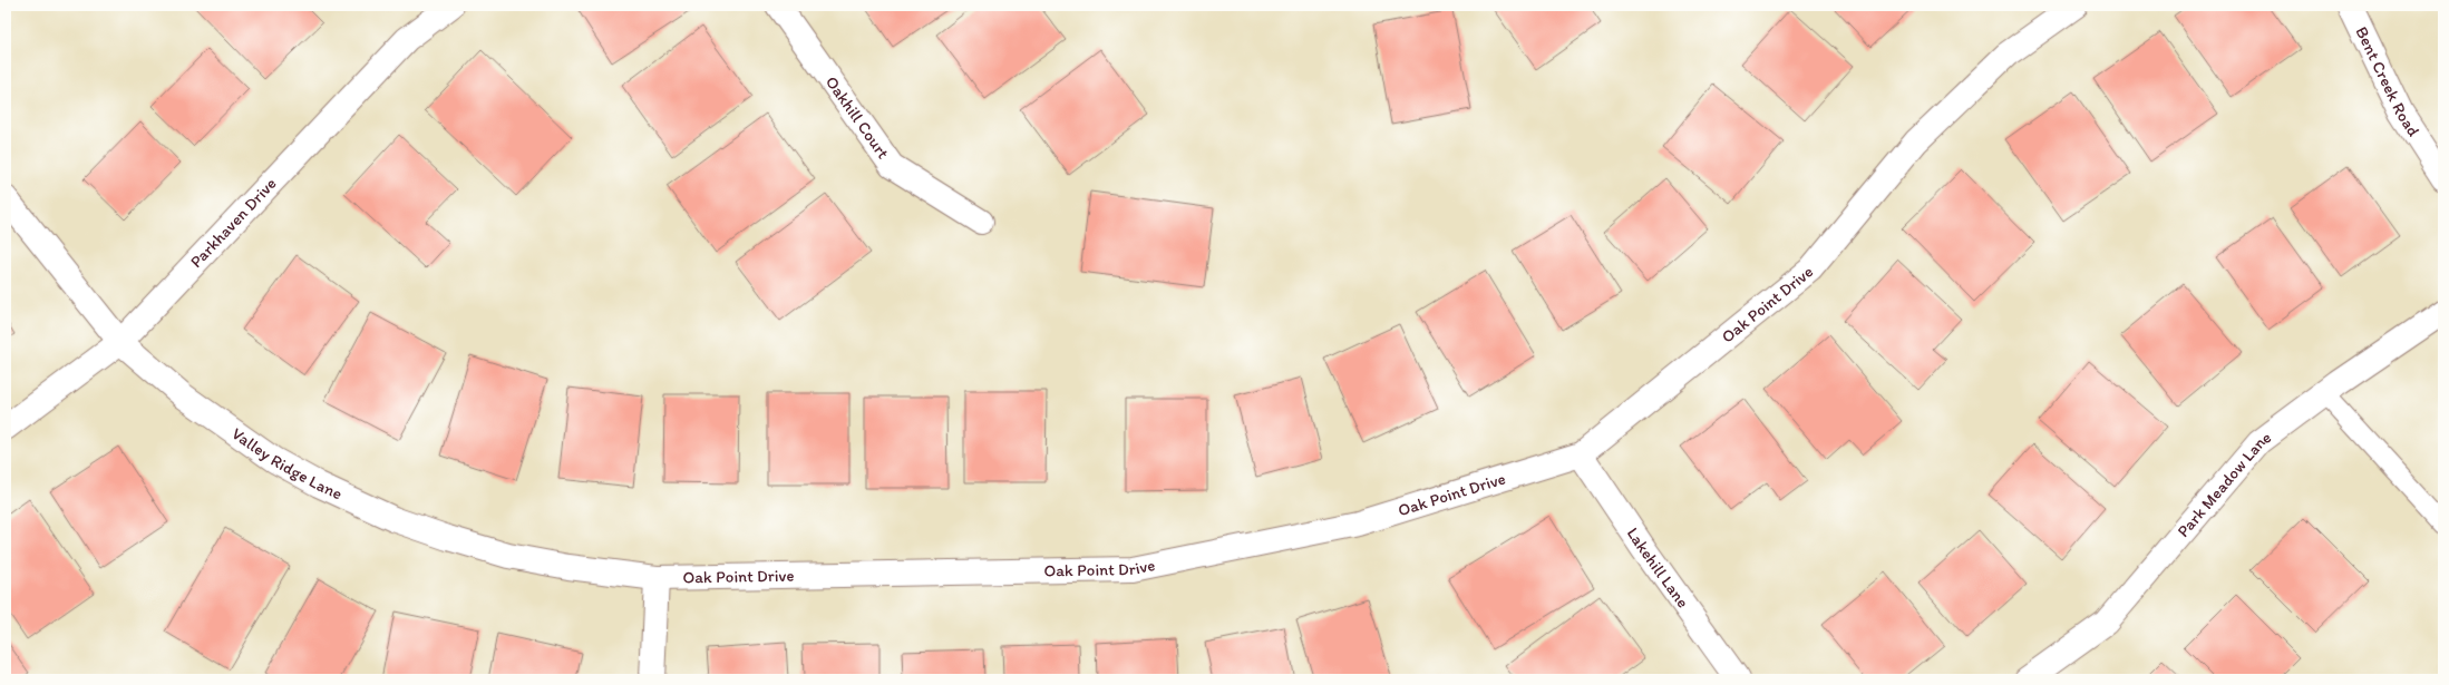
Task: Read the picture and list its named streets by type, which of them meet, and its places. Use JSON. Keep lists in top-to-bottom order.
{
  "streets": {
    "street": [
      "Bent Creek Road",
      "Oakhill Court",
      "Parkhaven Drive",
      "Oak Point Drive",
      "Valley Ridge Lane",
      "Park Meadow Lane",
      "Lakehill Lane"
    ]
  },
  "crossings": [
    ["Parkhaven Drive", "Valley Ridge Lane"],
    ["Oak Point Drive", "Valley Ridge Lane"],
    ["Oak Point Drive", "Lakehill Lane"]
  ]
}
